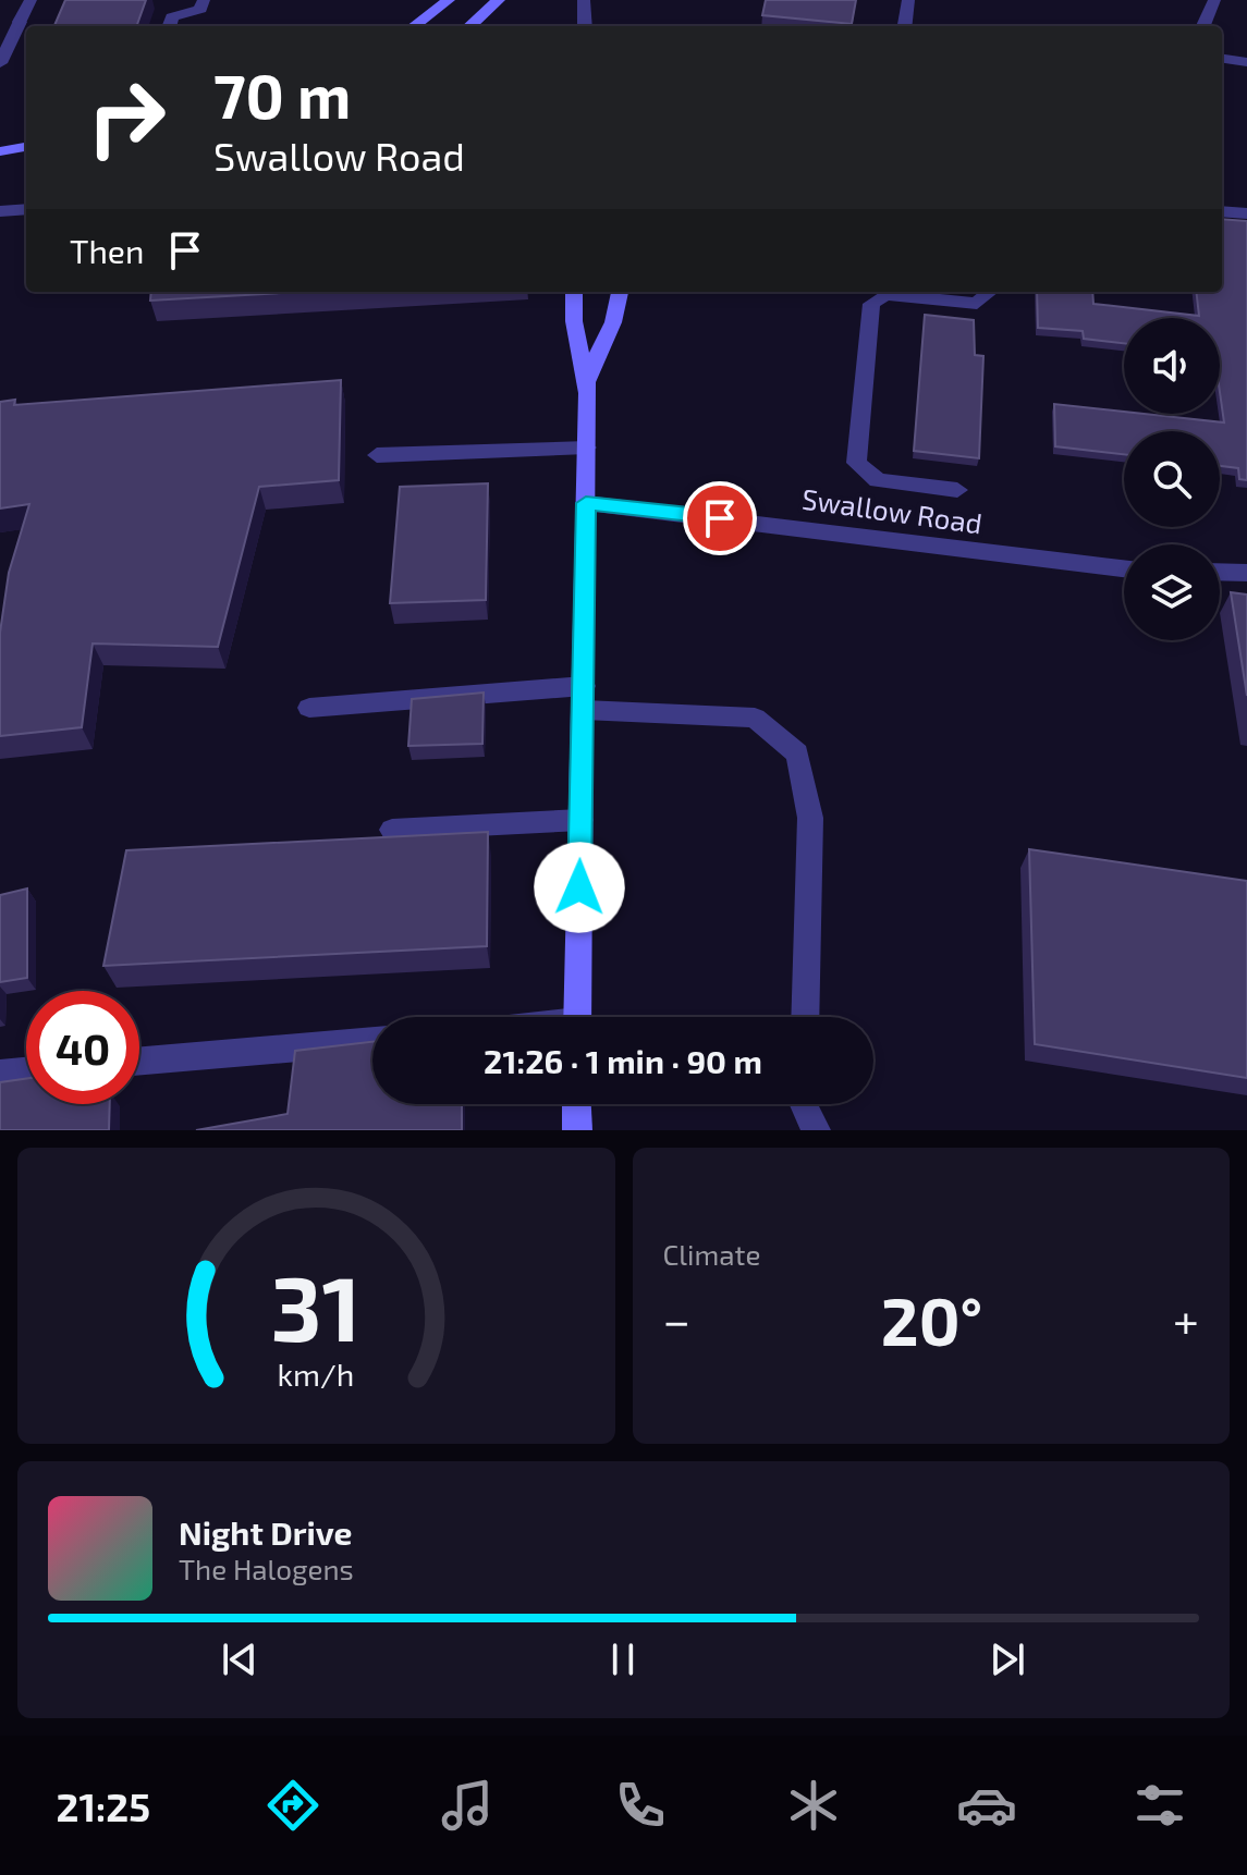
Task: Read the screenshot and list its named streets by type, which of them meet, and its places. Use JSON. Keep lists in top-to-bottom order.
{
  "streets": {
    "street": ["Swallow Road"]
  },
  "page": {
    "turn": ["70 m", "Swallow Road"],
    "then": "Then",
    "limit": "40",
    "trip": "21:26 · 1 min · 90 m",
    "tile": "Climate",
    "heat": ["−", "20°", "+"],
    "song": ["Night Drive", "The Halogens"],
    "tabs": "21:25",
    "gauge": ["31", "km/h"]
  }
}
